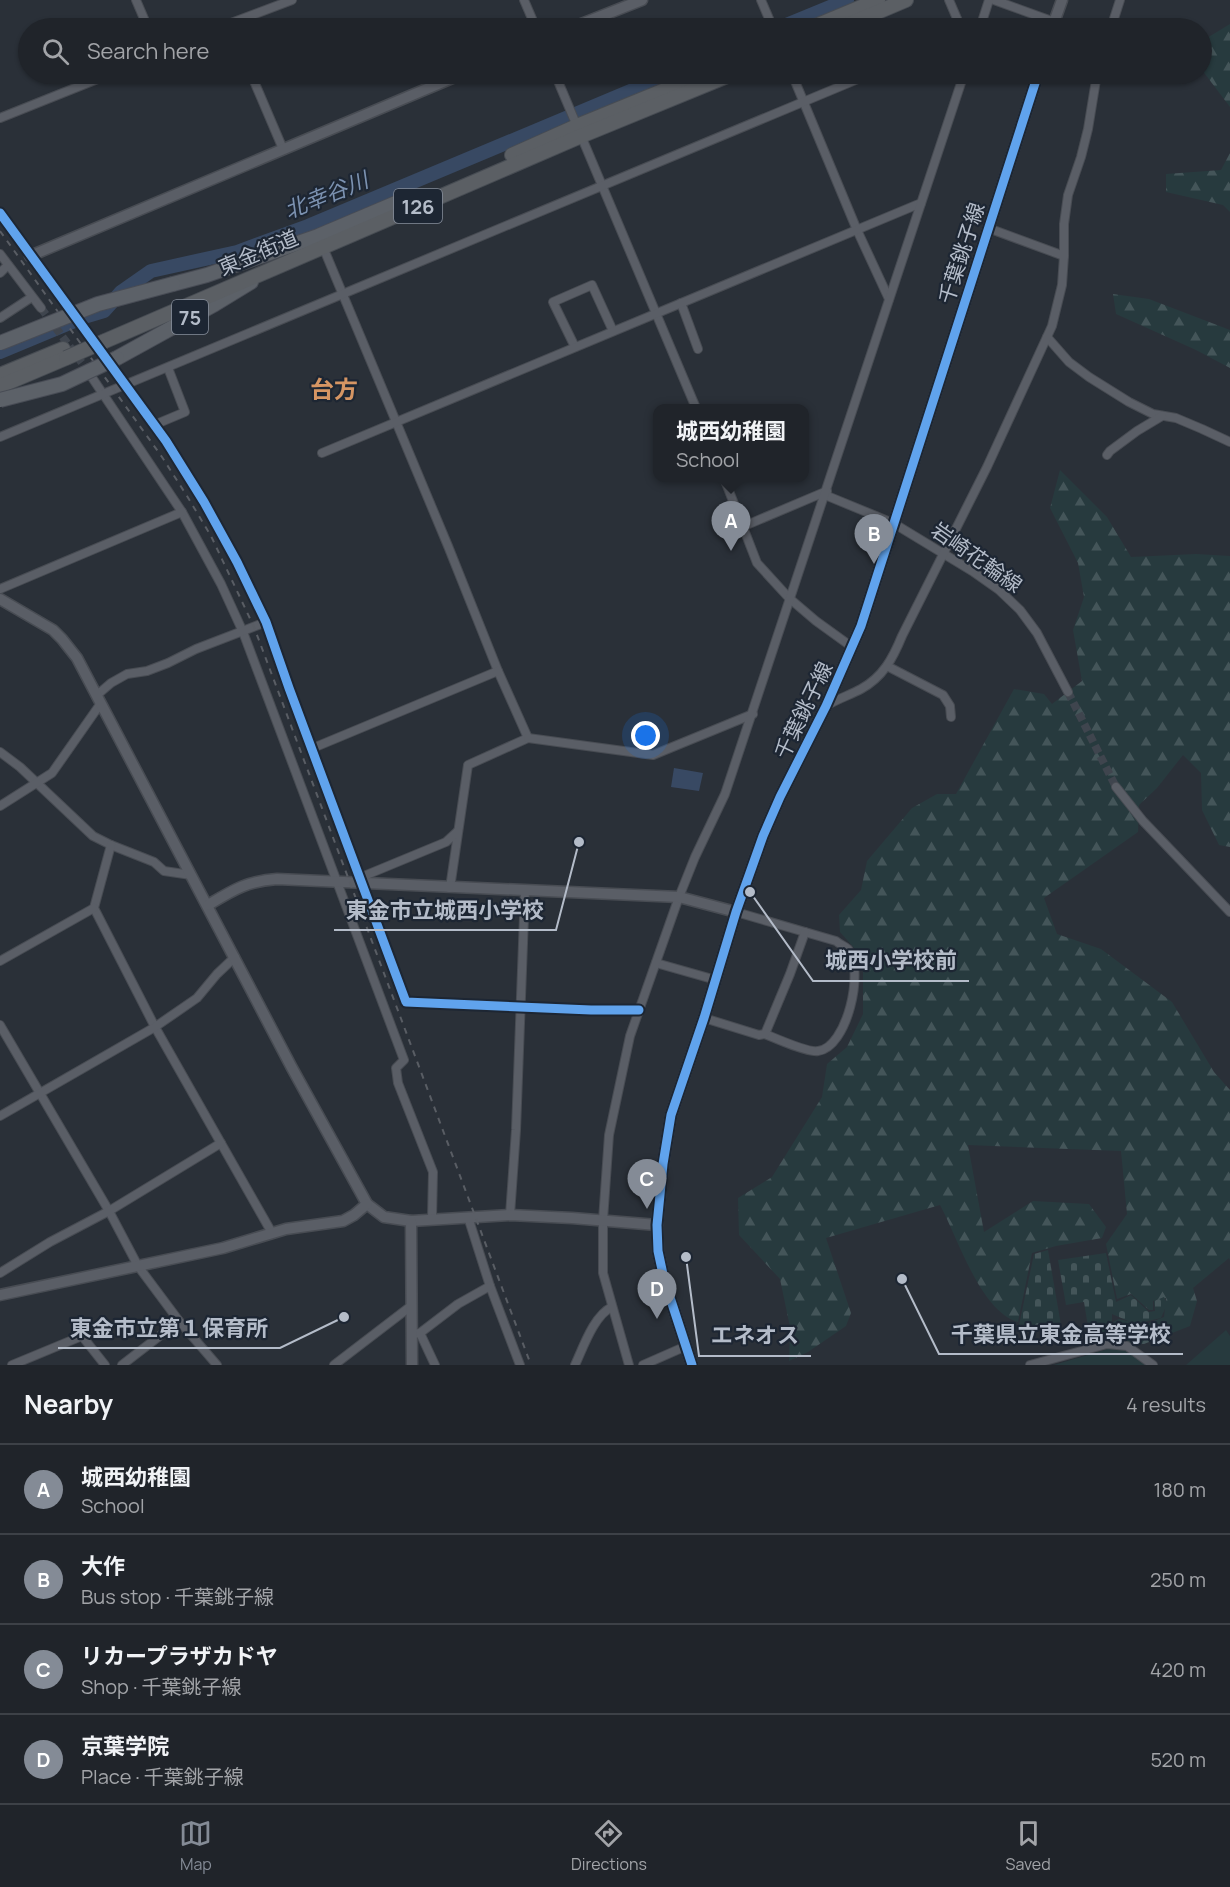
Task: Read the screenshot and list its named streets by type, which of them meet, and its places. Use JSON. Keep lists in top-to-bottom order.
{
  "streets": {
    "highway": ["126", "東金街道"],
    "main road": ["75"],
    "street": ["千葉銚子線", "岩崎花輪線"]
  },
  "crossings": [
    ["東金街道", "75"],
    ["千葉銚子線", "岩崎花輪線"]
  ],
  "districts": ["台方"],
  "water": ["北幸谷川"],
  "places": [
    "東金市立城西小学校",
    "城西小学校前",
    "エネオス",
    "千葉県立東金高等学校",
    "東金市立第１保育所"
  ],
  "page": {
    "search": "Search here",
    "popup": ["城西幼稚園", "School"],
    "pins": [
      "A",
      "B",
      "C",
      "D"
    ],
    "heading": ["Nearby", "4 results"],
    "list": [
      {
        "mark": "A",
        "name": "城西幼稚園",
        "note": "School",
        "value": "180 m"
      },
      {
        "mark": "B",
        "name": "大作",
        "note": "Bus stop · 千葉銚子線",
        "value": "250 m"
      },
      {
        "mark": "C",
        "name": "リカープラザカドヤ",
        "note": "Shop · 千葉銚子線",
        "value": "420 m"
      },
      {
        "mark": "D",
        "name": "京葉学院",
        "note": "Place · 千葉銚子線",
        "value": "520 m"
      }
    ],
    "nav": ["Map", "Directions", "Saved"]
  }
}
